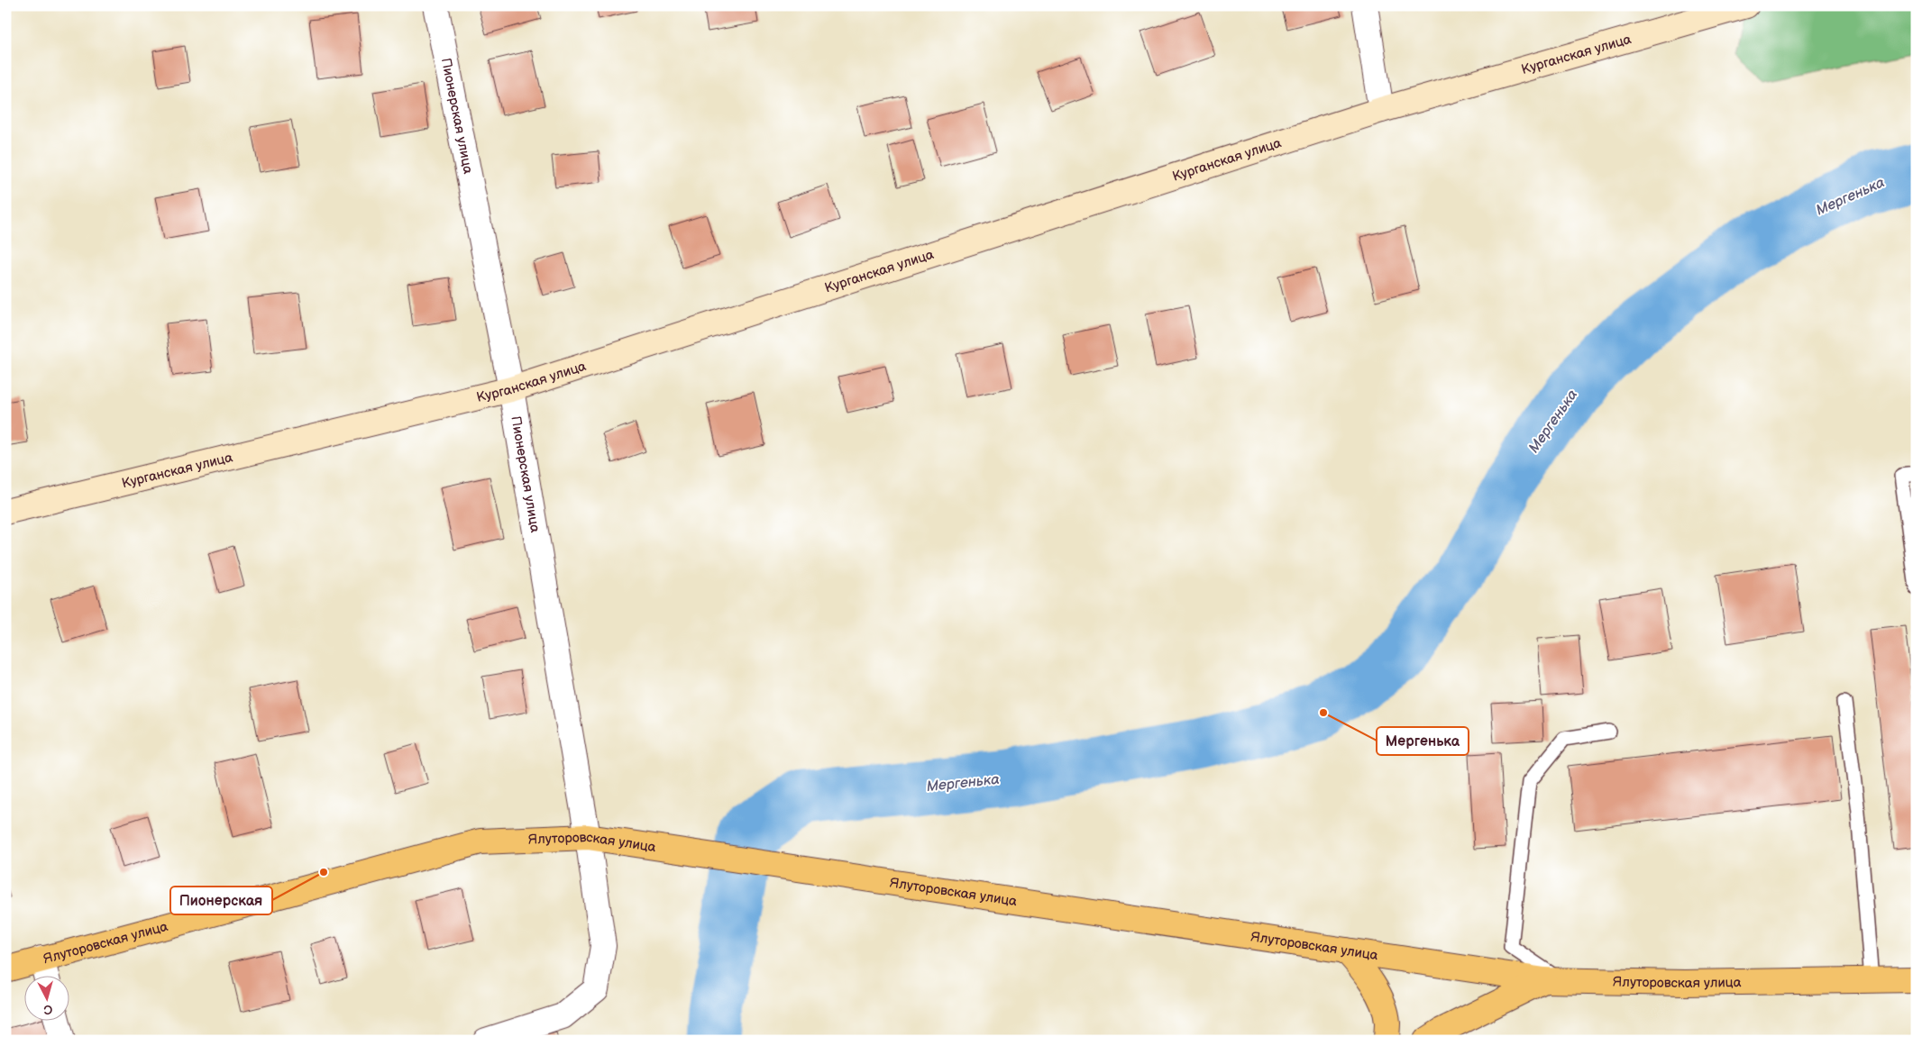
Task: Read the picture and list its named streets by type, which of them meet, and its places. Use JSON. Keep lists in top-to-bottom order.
{
  "streets": {
    "main road": ["Курганская улица", "Ялуторовская улица"],
    "street": ["Пионерская улица"]
  },
  "crossings": [
    ["Курганская улица", "Пионерская улица"],
    ["Пионерская улица", "Ялуторовская улица"]
  ],
  "water": ["Мергенька"],
  "places": ["Мергенька", "Пионерская"],
  "north": "bottom"
}
